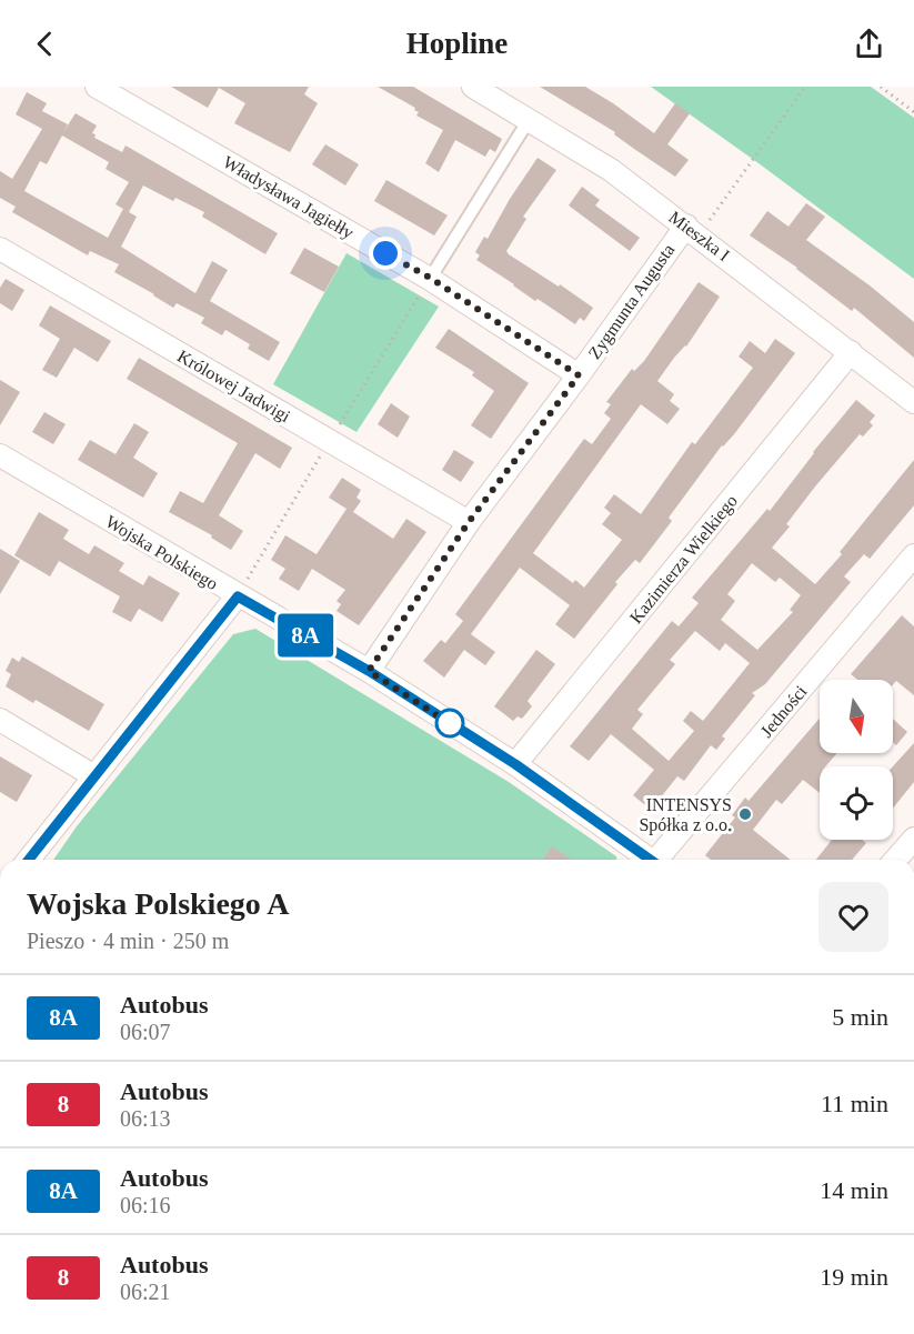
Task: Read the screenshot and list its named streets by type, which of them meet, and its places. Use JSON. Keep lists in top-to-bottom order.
{
  "streets": {
    "street": [
      "Władysława Jagiełły",
      "Mieszka I",
      "Zygmunta Augusta",
      "Królowej Jadwigi",
      "Wojska Polskiego",
      "Kazimierza Wielkiego",
      "Jedności"
    ]
  },
  "crossings": [
    ["Władysława Jagiełły", "Zygmunta Augusta"],
    ["Mieszka I", "Zygmunta Augusta"],
    ["Mieszka I", "Kazimierza Wielkiego"],
    ["Zygmunta Augusta", "Królowej Jadwigi"],
    ["Zygmunta Augusta", "Wojska Polskiego"],
    ["Wojska Polskiego", "Kazimierza Wielkiego"]
  ],
  "places": ["INTENSYS Spółka z o.o."],
  "lines": ["bus line 8A"],
  "north": "bottom",
  "page": {
    "header": "Hopline",
    "on_map": "8A",
    "heading": ["Wojska Polskiego A", "Pieszo · 4 min · 250 m"],
    "list": [
      {
        "mark": "8A",
        "name": "Autobus",
        "note": "06:07",
        "value": "5 min"
      },
      {
        "mark": "8",
        "name": "Autobus",
        "note": "06:13",
        "value": "11 min"
      },
      {
        "mark": "8A",
        "name": "Autobus",
        "note": "06:16",
        "value": "14 min"
      },
      {
        "mark": "8",
        "name": "Autobus",
        "note": "06:21",
        "value": "19 min"
      }
    ]
  }
}
